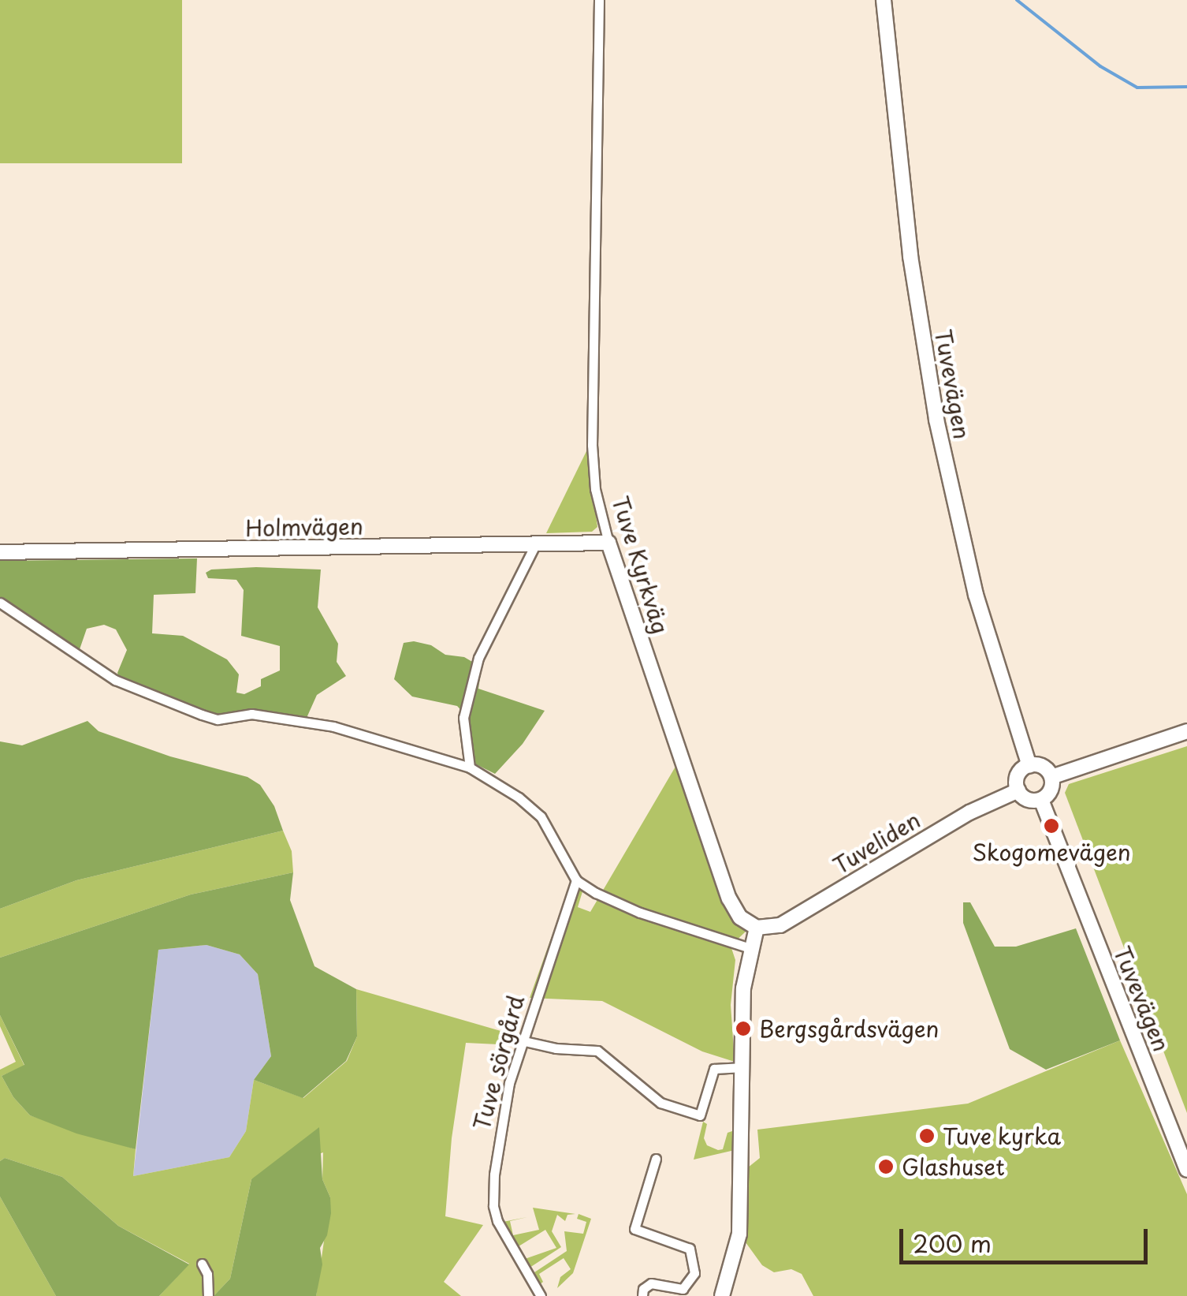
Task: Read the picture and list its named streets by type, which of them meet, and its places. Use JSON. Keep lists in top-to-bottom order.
{
  "streets": {
    "street": [
      "Tuvevägen",
      "Holmvägen",
      "Tuve Kyrkväg",
      "Tuveliden",
      "Tuve sörgård"
    ]
  },
  "crossings": [
    ["Tuvevägen", "Tuveliden"],
    ["Holmvägen", "Tuve Kyrkväg"],
    ["Tuve Kyrkväg", "Tuveliden"]
  ],
  "places": [
    "Skogomevägen",
    "Bergsgårdsvägen",
    "Tuve kyrka",
    "Glashuset"
  ],
  "scale_bar": "200 m"
}
